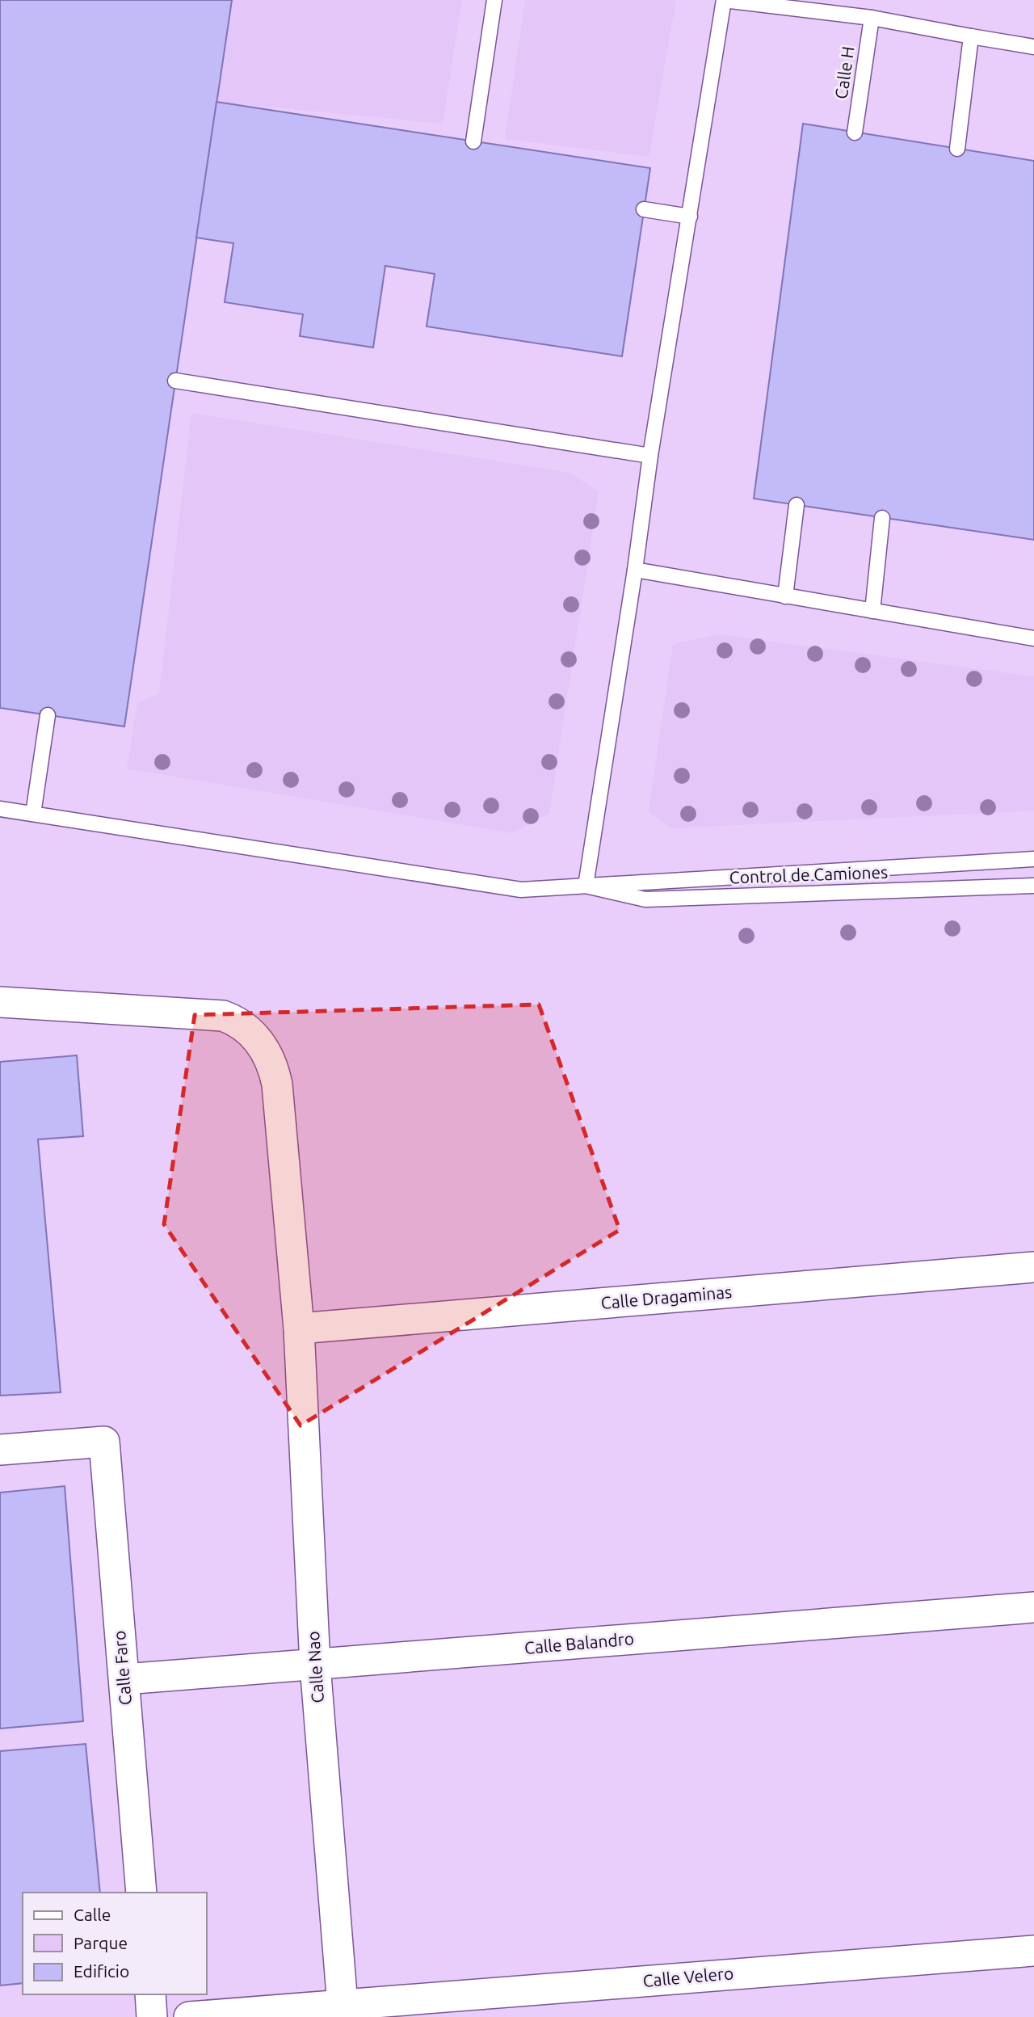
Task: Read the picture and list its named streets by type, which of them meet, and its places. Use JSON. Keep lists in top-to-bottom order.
{
  "streets": {
    "street": [
      "Calle Dragaminas",
      "Calle Balandro",
      "Calle Nao",
      "Calle Faro",
      "Calle Velero"
    ],
    "lane": ["Calle H", "Control de Camiones"]
  },
  "crossings": [
    ["Calle Dragaminas", "Calle Nao"],
    ["Calle Balandro", "Calle Nao"],
    ["Calle Balandro", "Calle Faro"],
    ["Calle Nao", "Calle Velero"]
  ],
  "legend": ["Calle", "Parque", "Edificio"]
}
